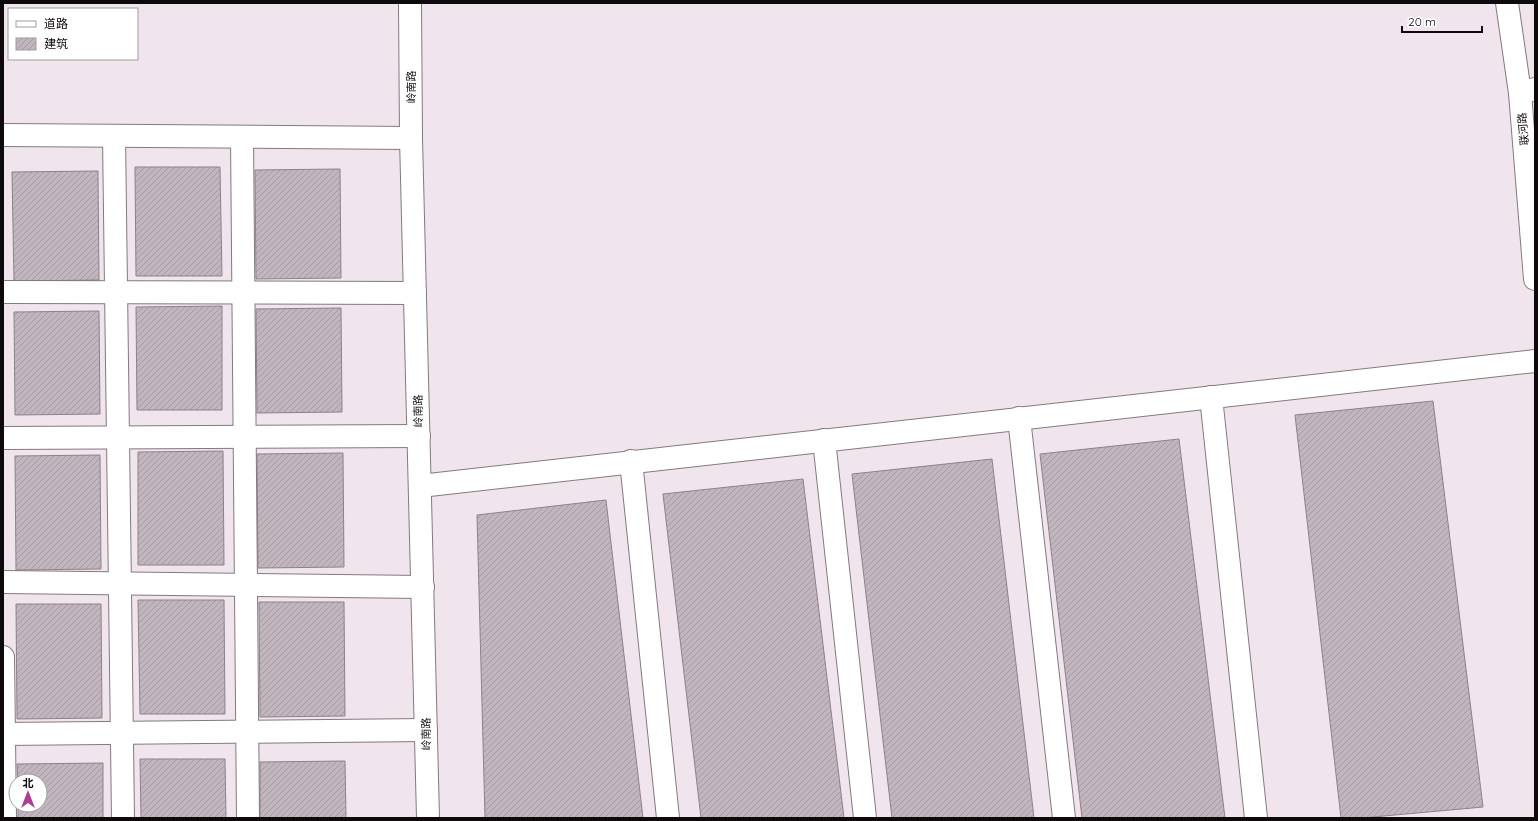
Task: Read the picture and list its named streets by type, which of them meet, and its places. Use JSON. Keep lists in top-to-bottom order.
{
  "streets": {
    "street": ["岭南路", "联河路"]
  },
  "legend": ["道路", "建筑"],
  "scale_bar": "20 m",
  "north": "top"
}
